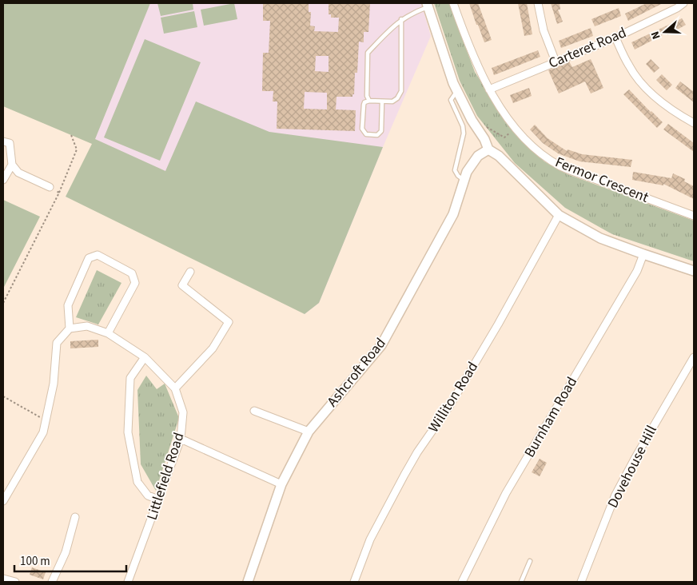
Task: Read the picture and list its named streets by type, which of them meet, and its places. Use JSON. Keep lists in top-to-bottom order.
{
  "streets": {
    "street": [
      "Carteret Road",
      "Fermor Crescent",
      "Ashcroft Road",
      "Williton Road",
      "Burnham Road",
      "Dovehouse Hill",
      "Littlefield Road"
    ]
  },
  "crossings": [
    ["Carteret Road", "Fermor Crescent"]
  ],
  "scale_bar": "100 m",
  "north": "left"
}
